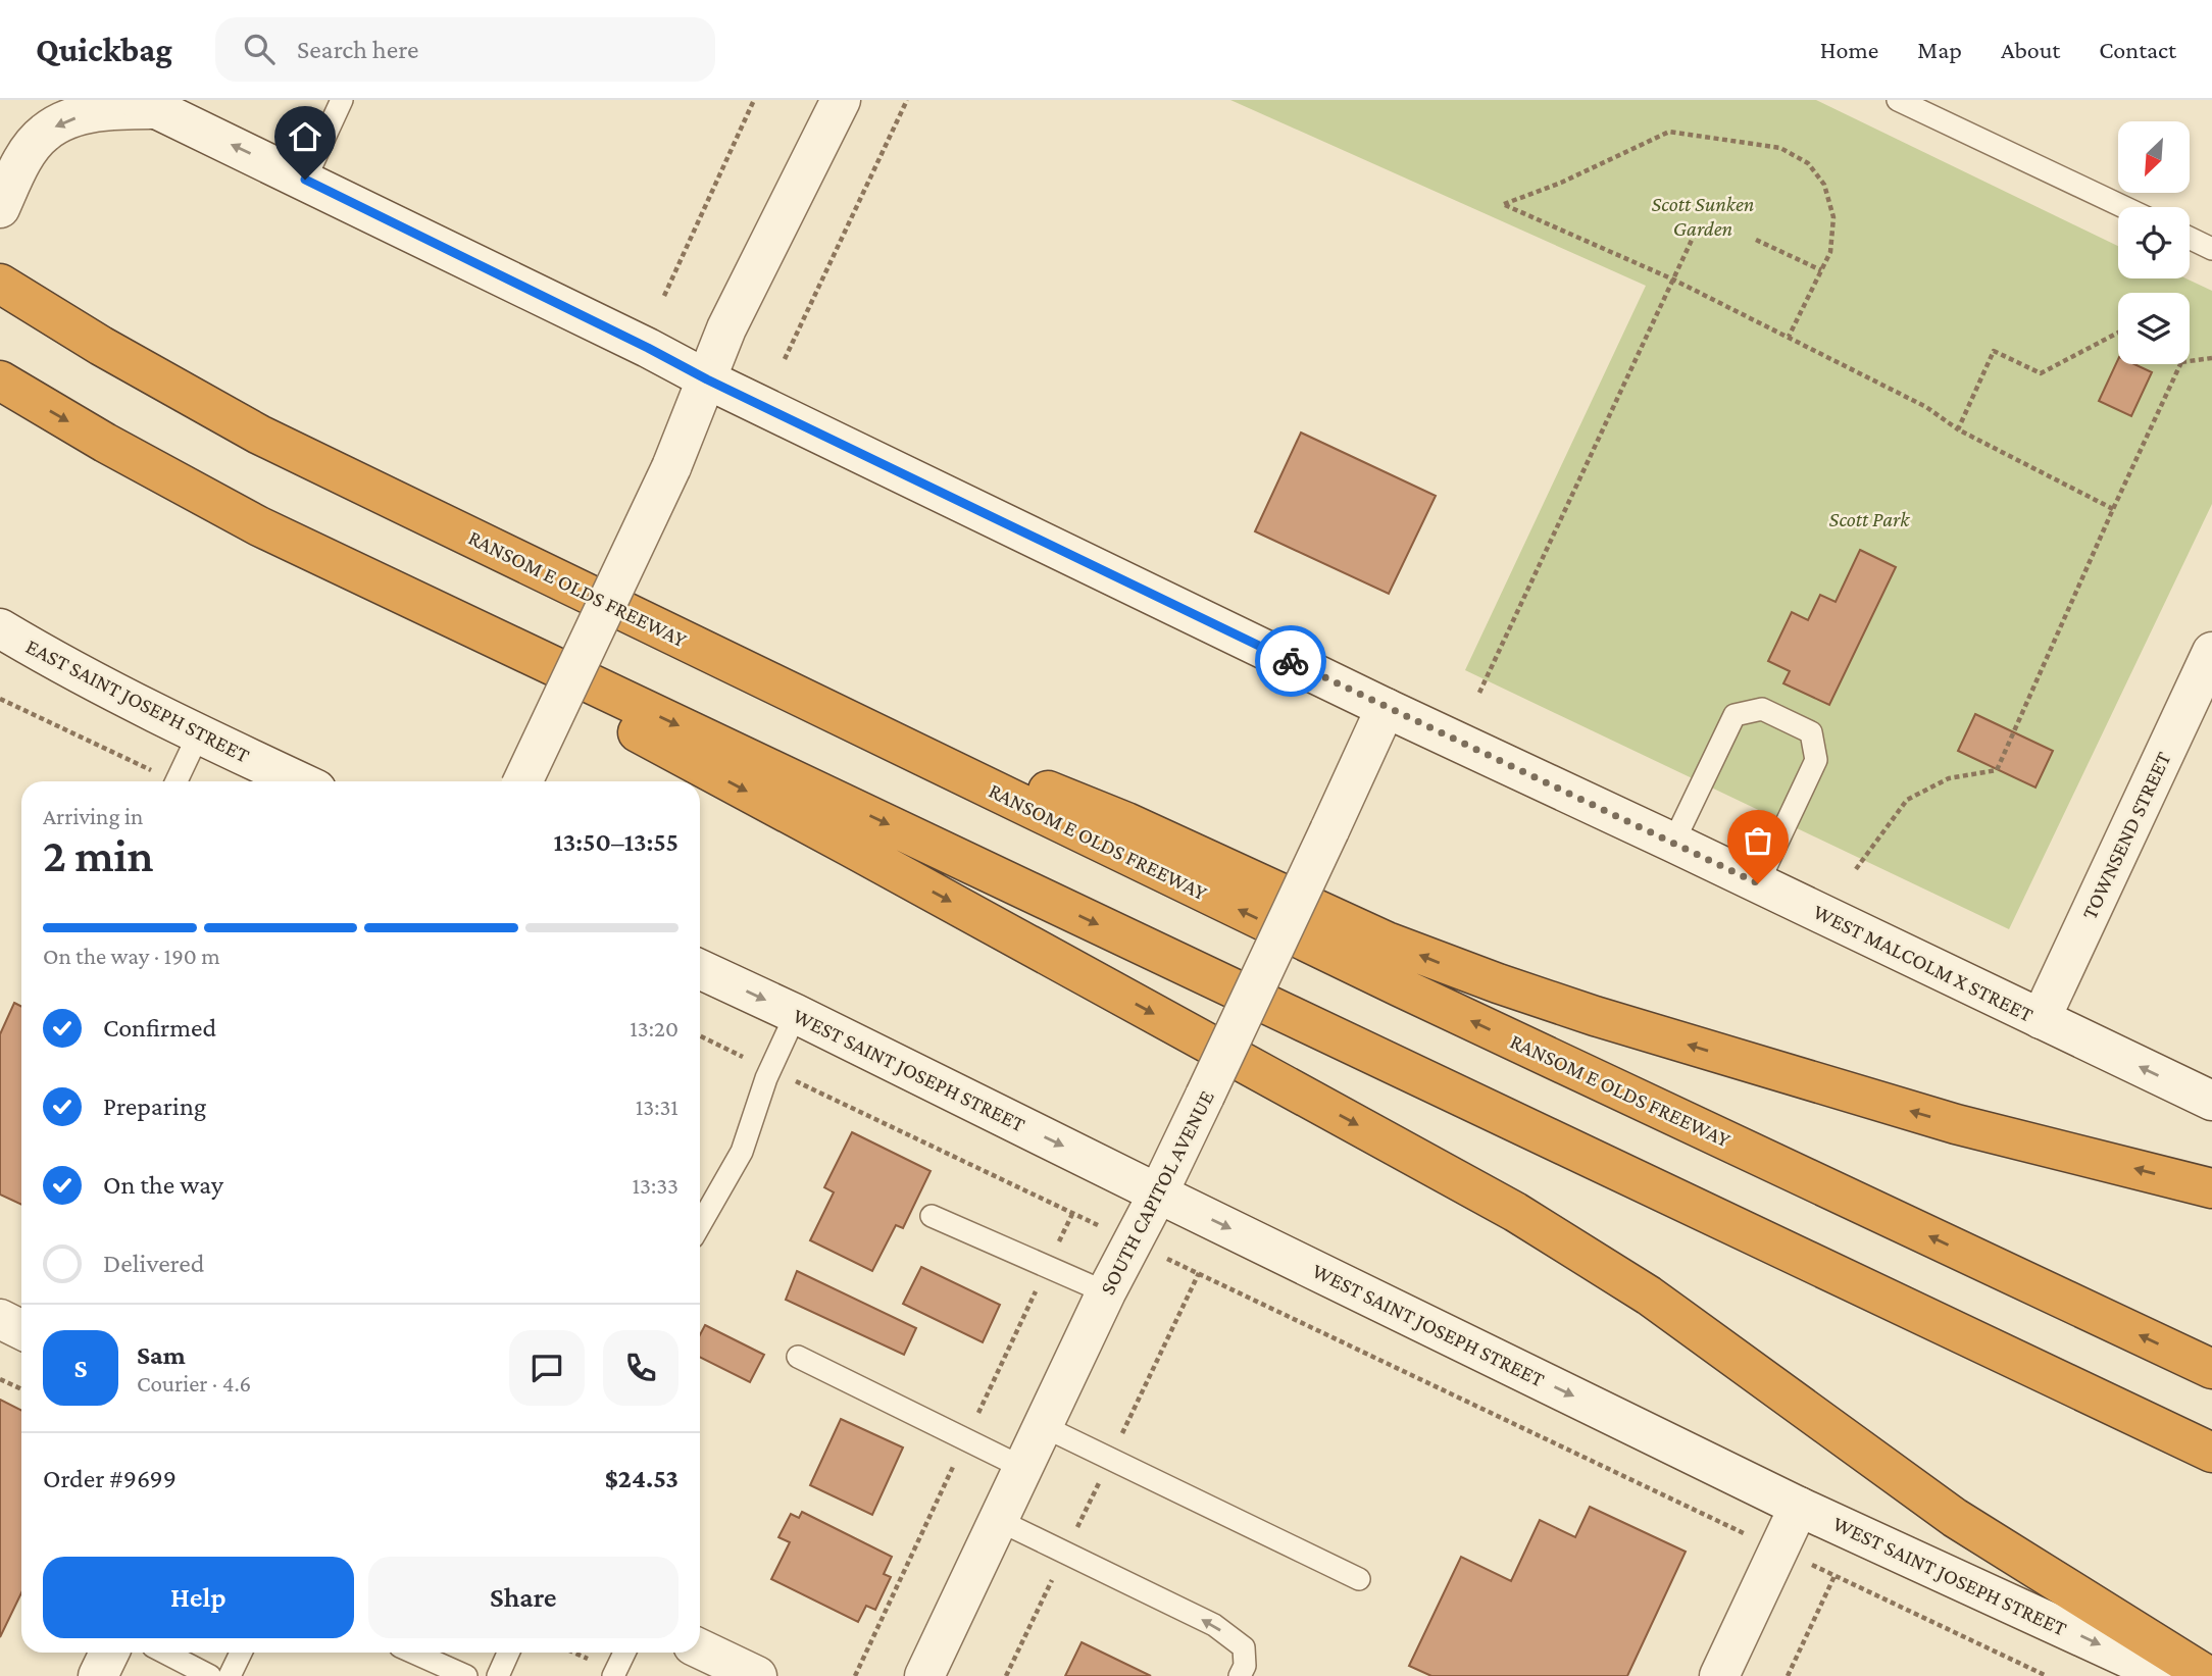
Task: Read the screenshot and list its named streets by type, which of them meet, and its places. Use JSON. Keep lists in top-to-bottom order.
{
  "streets": {
    "highway": ["RANSOM E OLDS FREEWAY"],
    "main road": [
      "EAST SAINT JOSEPH STREET",
      "TOWNSEND STREET",
      "WEST MALCOLM X STREET",
      "WEST SAINT JOSEPH STREET",
      "SOUTH CAPITOL AVENUE"
    ]
  },
  "crossings": [
    ["TOWNSEND STREET", "WEST MALCOLM X STREET"],
    ["WEST MALCOLM X STREET", "SOUTH CAPITOL AVENUE"],
    ["WEST SAINT JOSEPH STREET", "SOUTH CAPITOL AVENUE"]
  ],
  "one_way": ["WEST SAINT JOSEPH STREET"],
  "parks": ["Scott Sunken Garden", "Scott Park"],
  "north": "bottom left",
  "page": {
    "header": "Quickbag",
    "search": "Search here",
    "nav": [
      "Home",
      "Map",
      "About",
      "Contact"
    ],
    "heading": ["2 min", "Arriving in", "13:50–13:55"],
    "panel": [
      "Sam",
      "Courier · 4.6",
      "Order #9699",
      "$24.53"
    ],
    "bar": "On the way · 190 m",
    "list": [
      ["Confirmed", "13:20"],
      ["Preparing", "13:31"],
      ["On the way", "13:33"],
      "Delivered"
    ],
    "round": "S",
    "buttons": ["Help", "Share"]
  }
}
